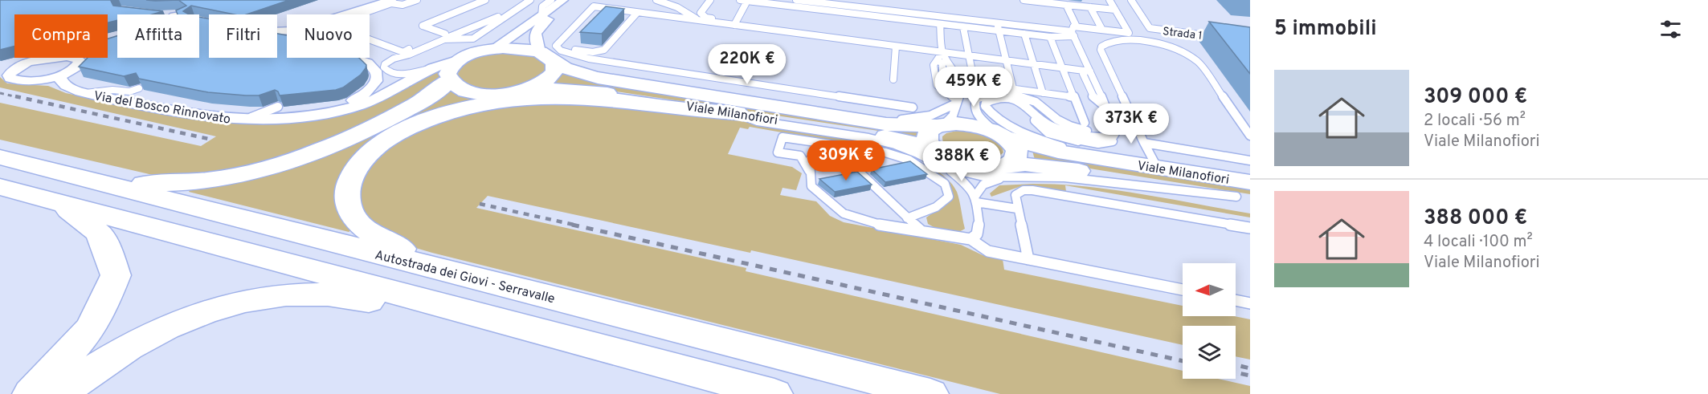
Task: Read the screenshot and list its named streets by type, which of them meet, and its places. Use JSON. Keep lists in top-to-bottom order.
{
  "streets": {
    "highway": ["Autostrada dei Giovi - Serravalle"],
    "main road": ["Viale Milanofiori"],
    "street": ["Via del Bosco Rinnovato"],
    "lane": ["Strada 1"]
  },
  "crossings": [
    ["Via del Bosco Rinnovato", "Viale Milanofiori"]
  ],
  "north": "left",
  "page": {
    "heading": "5 immobili",
    "chip": [
      "Compra",
      "Affitta",
      "Filtri",
      "Nuovo"
    ],
    "price": [
      "220K €",
      "459K €",
      "373K €",
      "309K €",
      "388K €"
    ],
    "list": [
      {
        "name": "309 000 €",
        "note": "2 locali · 56 m² · Viale Milanofiori"
      },
      {
        "name": "388 000 €",
        "note": "4 locali · 100 m² · Viale Milanofiori"
      }
    ]
  }
}
